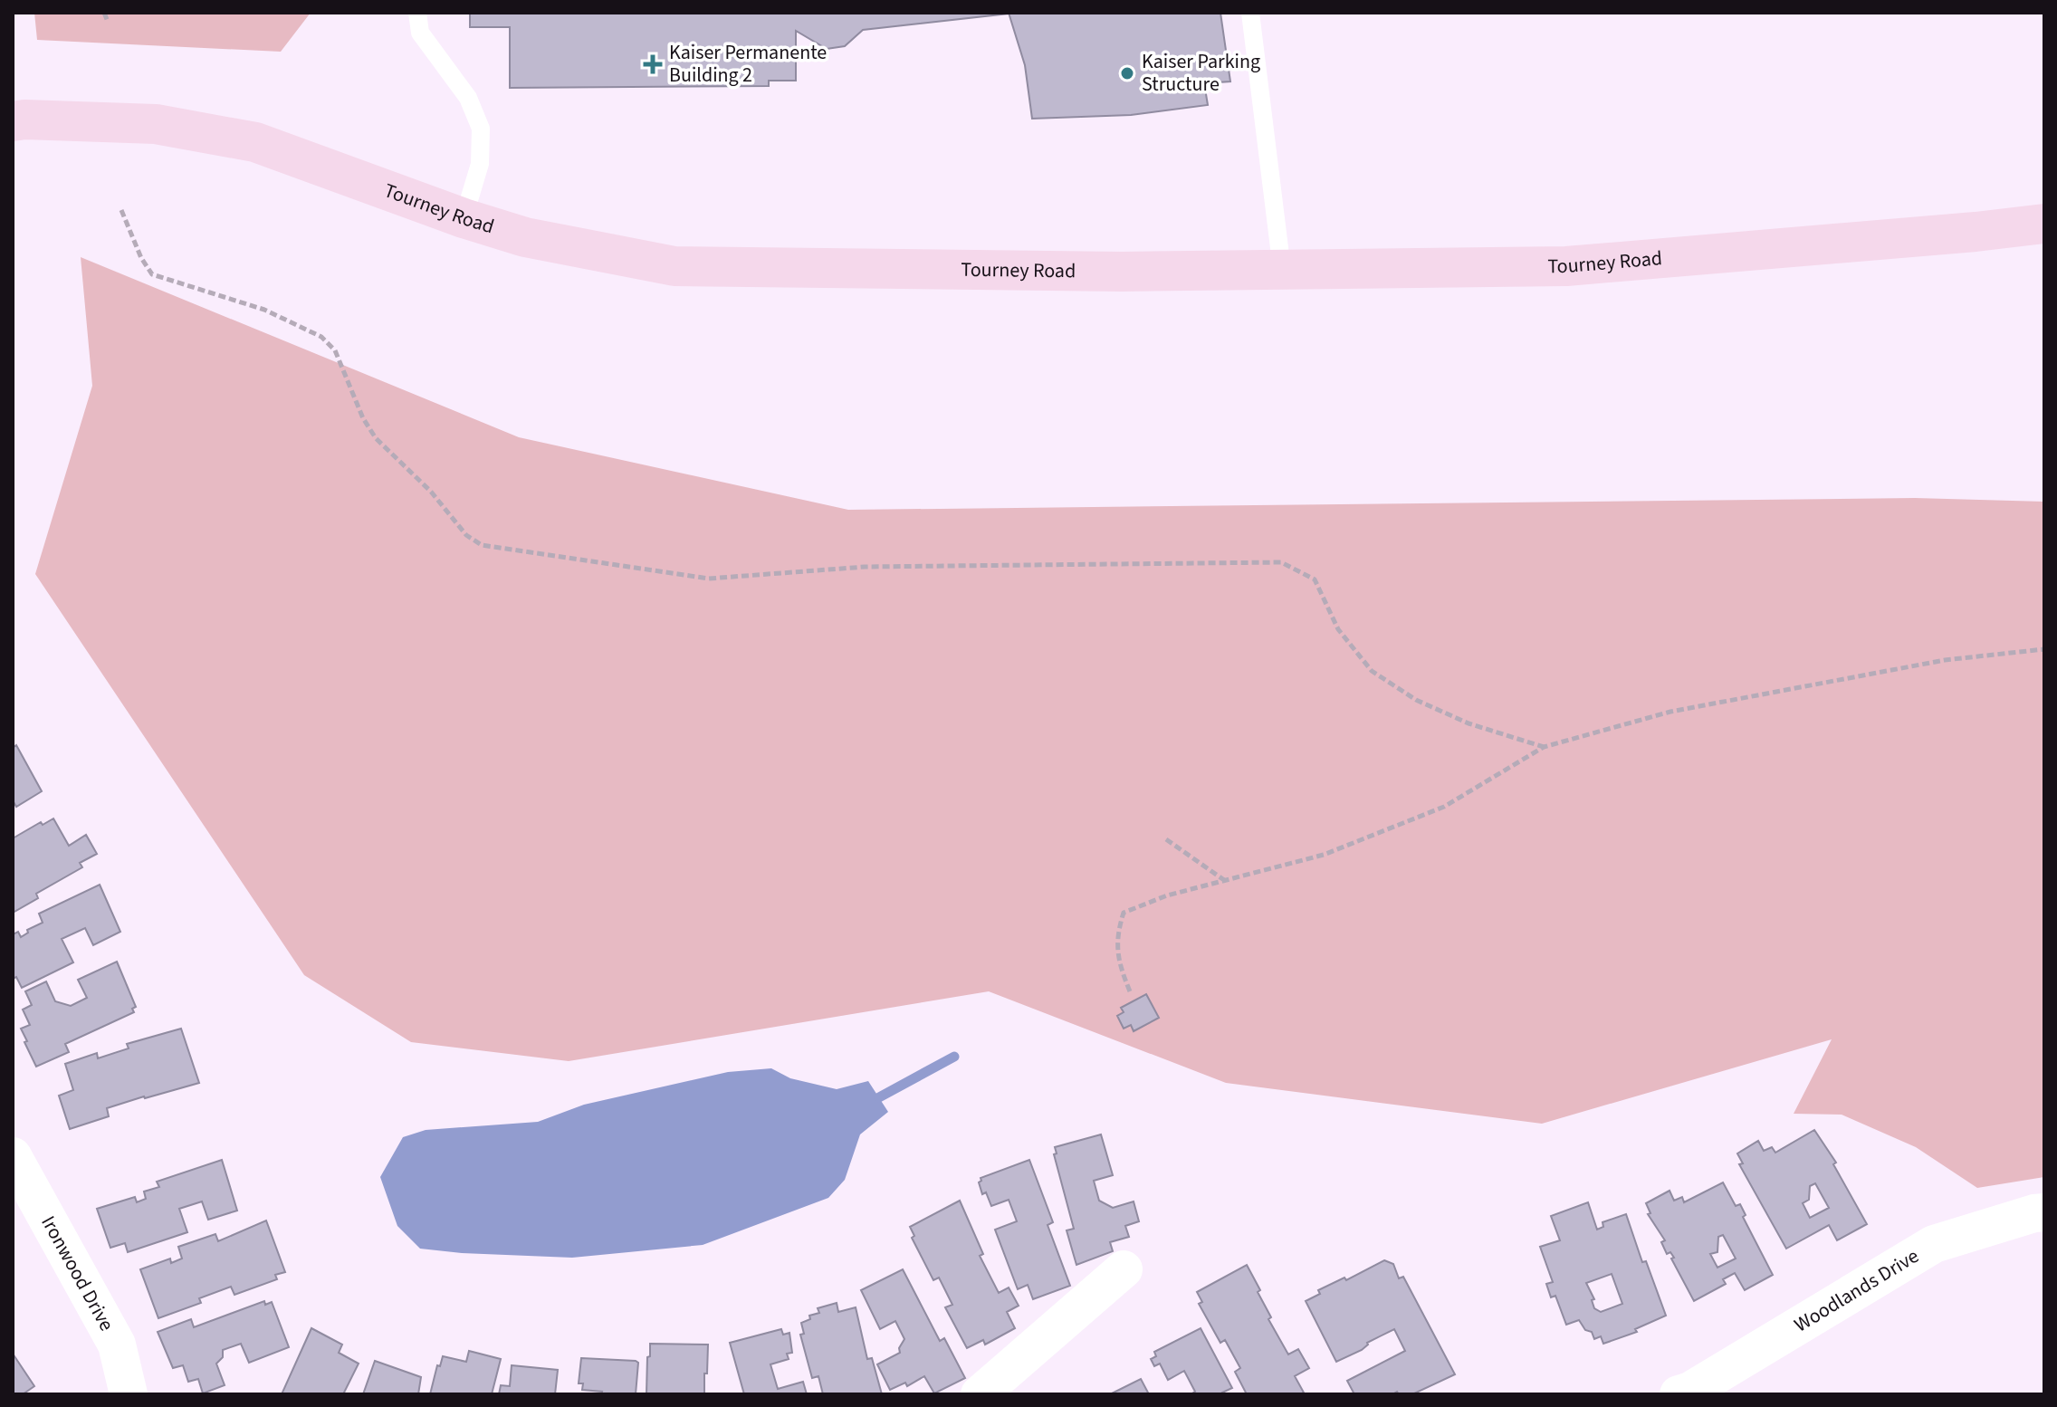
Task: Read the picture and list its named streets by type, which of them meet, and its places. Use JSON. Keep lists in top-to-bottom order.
{
  "streets": {
    "street": ["Tourney Road", "Ironwood Drive", "Woodlands Drive"]
  },
  "places": {
    "health": ["Kaiser Permanente Building 2"],
    "other": ["Kaiser Parking Structure"]
  }
}
